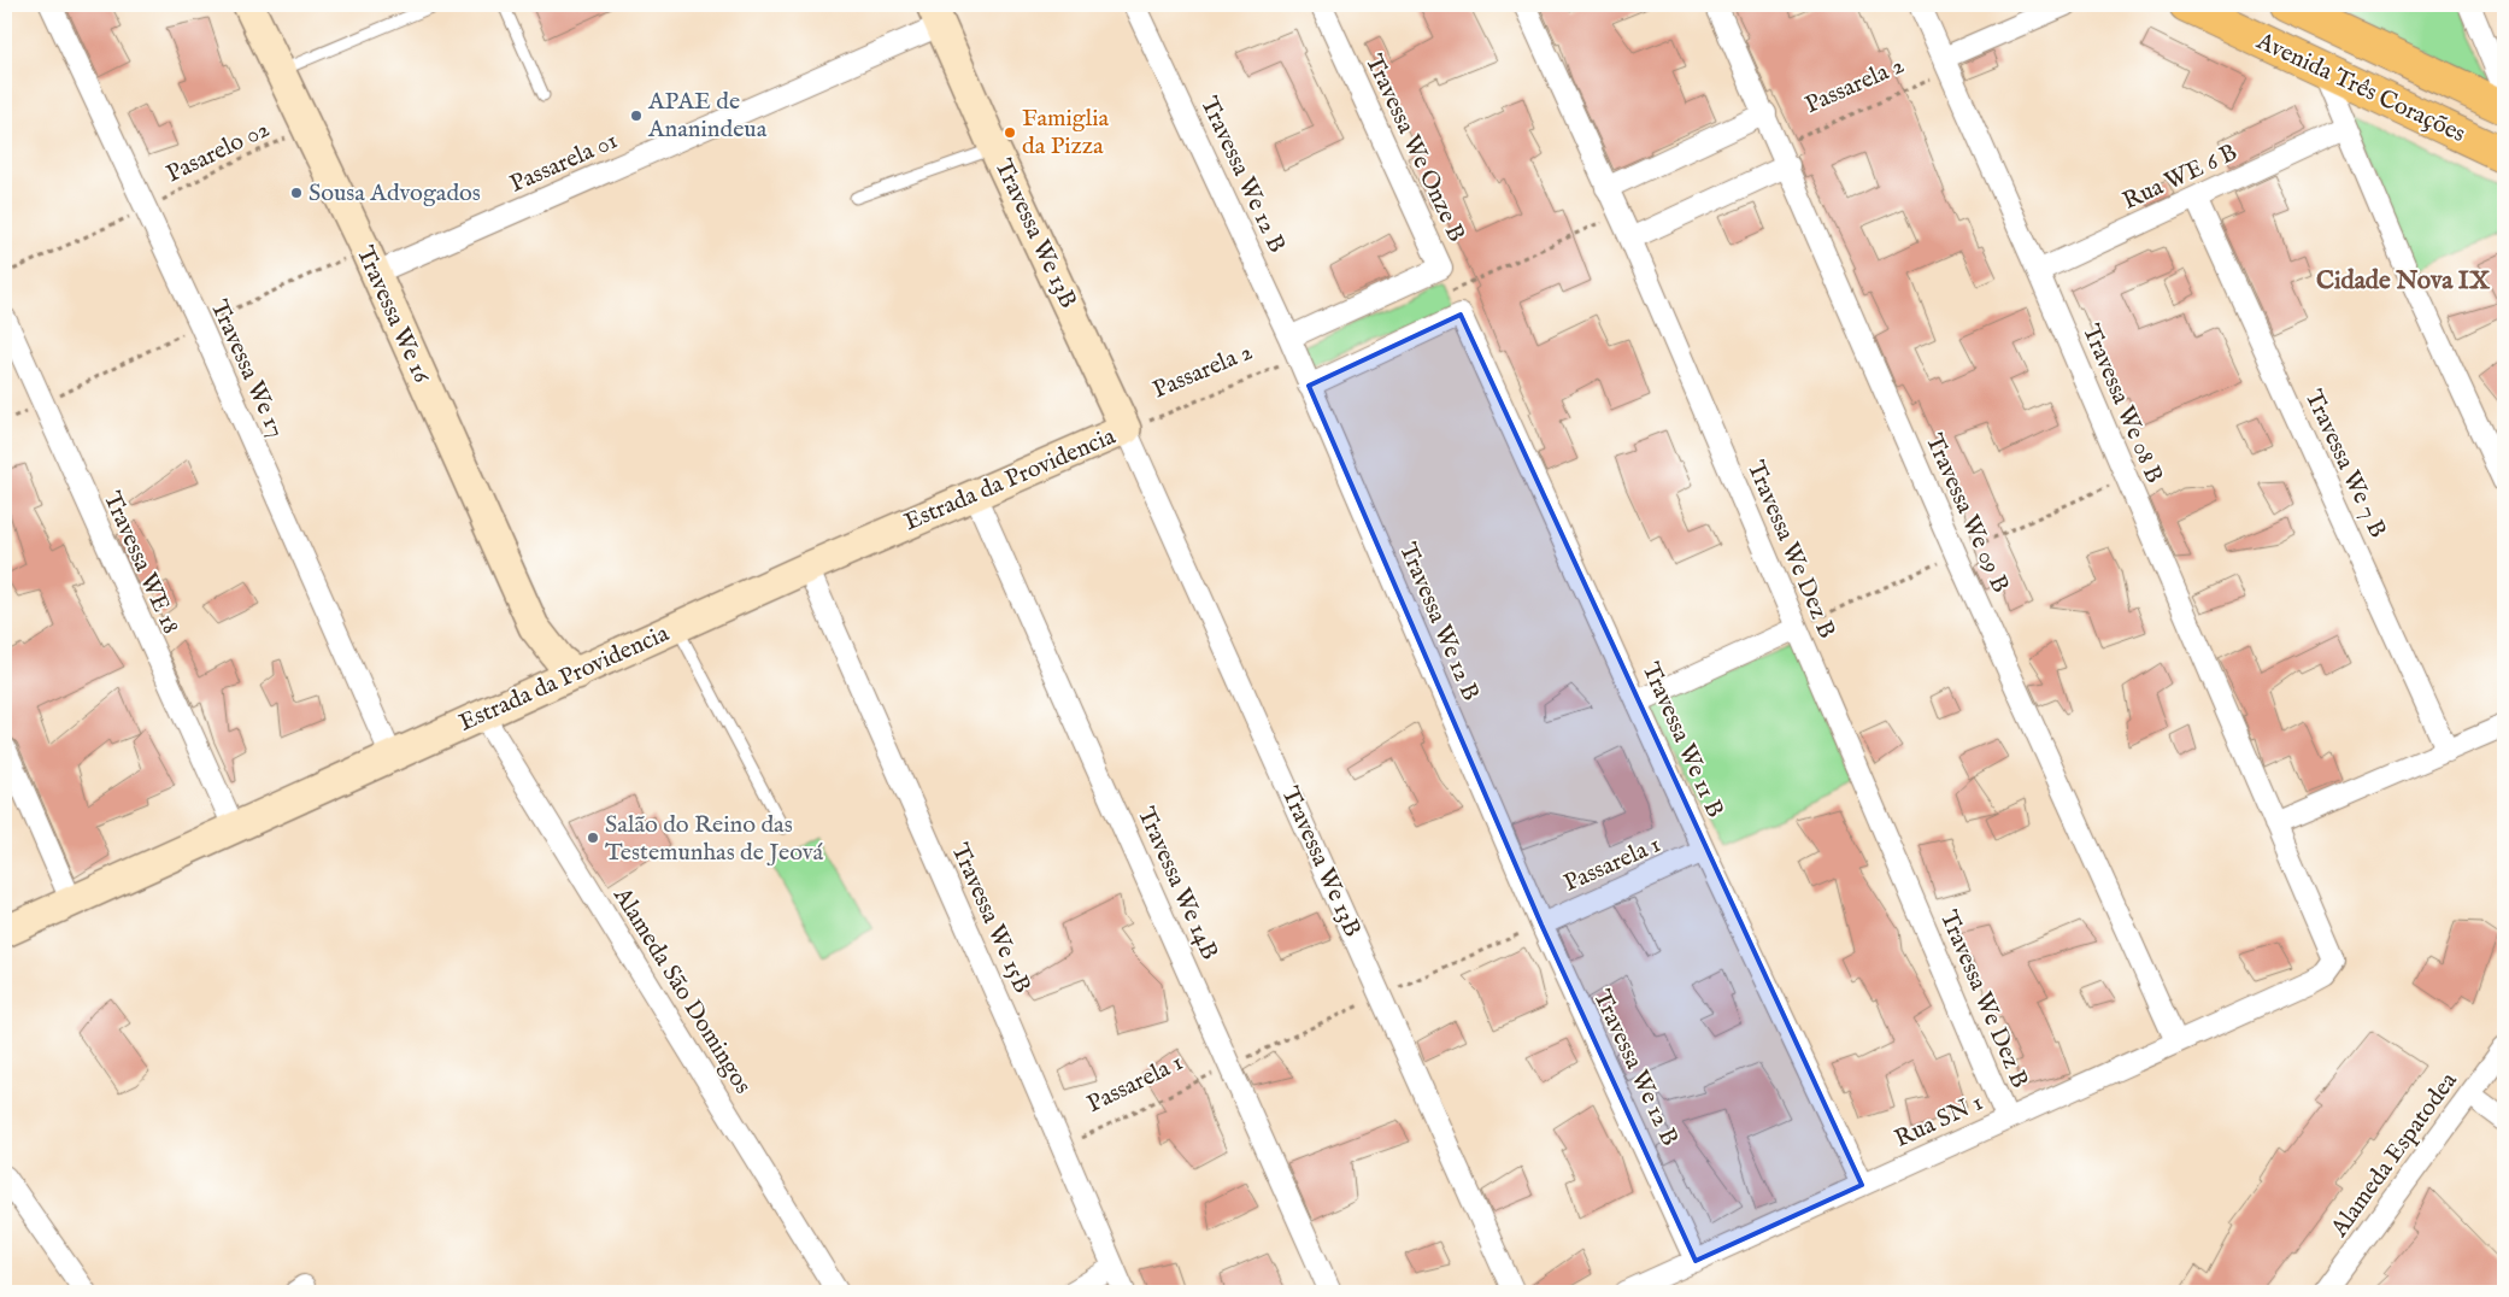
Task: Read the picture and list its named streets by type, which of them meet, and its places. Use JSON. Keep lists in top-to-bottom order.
{
  "streets": {
    "main road": [
      "Avenida Três Corações",
      "Travessa We 13B",
      "Travessa We 16",
      "Estrada da Providencia"
    ],
    "street": [
      "Travessa We Onze B",
      "Passarela 01",
      "Travessa We 12 B",
      "Rua WE 6 B",
      "Travessa We 17",
      "Travessa We 08 B",
      "Travessa We 7 B",
      "Travessa We 09 B",
      "Travessa We Dez B",
      "Travessa WE 18",
      "Travessa We 11 B",
      "Passarela 1",
      "Travessa We 14B",
      "Travessa We 15B",
      "Alameda São Domingos",
      "Rua SN 1",
      "Alameda Espatodea"
    ],
    "path": ["Passarela 2", "Pasarelo 02"]
  },
  "crossings": [
    ["Passarela 2", "Travessa We 12 B"],
    ["Passarela 2", "Travessa We 13B"],
    ["Passarela 2", "Travessa We 08 B"],
    ["Passarela 2", "Estrada da Providencia"],
    ["Passarela 2", "Travessa We 09 B"],
    ["Travessa We Onze B", "Travessa We 11 B"],
    ["Pasarelo 02", "Travessa We 16"],
    ["Pasarelo 02", "Travessa We 17"],
    ["Passarela 01", "Travessa We 13B"],
    ["Passarela 01", "Travessa We 16"],
    ["Travessa We 12 B", "Passarela 1"],
    ["Travessa We 12 B", "Rua SN 1"],
    ["Rua WE 6 B", "Travessa We 08 B"],
    ["Rua WE 6 B", "Travessa We 7 B"],
    ["Travessa We 13B", "Estrada da Providencia"],
    ["Travessa We 17", "Estrada da Providencia"],
    ["Travessa We 08 B", "Rua SN 1"],
    ["Estrada da Providencia", "Travessa WE 18"],
    ["Estrada da Providencia", "Travessa We 14B"],
    ["Estrada da Providencia", "Travessa We 15B"],
    ["Estrada da Providencia", "Alameda São Domingos"],
    ["Travessa We 09 B", "Rua SN 1"],
    ["Travessa We Dez B", "Rua SN 1"],
    ["Travessa We 11 B", "Passarela 1"],
    ["Travessa We 11 B", "Rua SN 1"],
    ["Passarela 1", "Travessa We 14B"],
    ["Passarela 1", "Travessa We 15B"]
  ],
  "districts": ["Cidade Nova IX"],
  "places": [
    "APAE de Ananindeua",
    "Famiglia da Pizza",
    "Sousa Advogados",
    "Salão do Reino das Testemunhas de Jeová"
  ]
}
